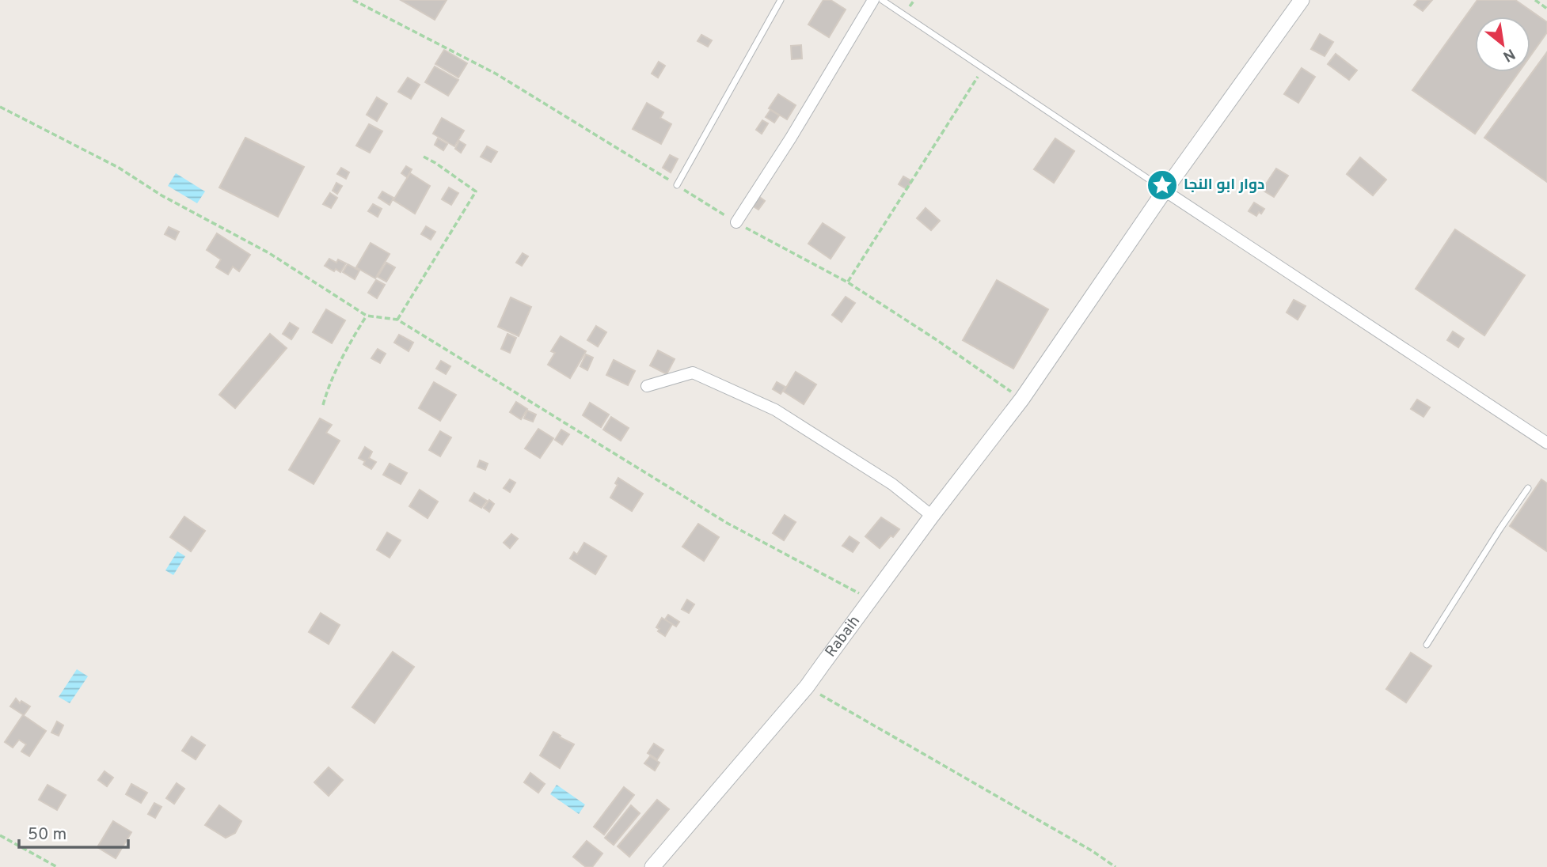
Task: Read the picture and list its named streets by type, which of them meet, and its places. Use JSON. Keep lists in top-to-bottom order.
{
  "streets": {
    "street": ["Rabaih"]
  },
  "places": {
    "place": ["دوار ابو النجا"]
  },
  "scale_bar": "50 m",
  "north": "bottom right"
}
